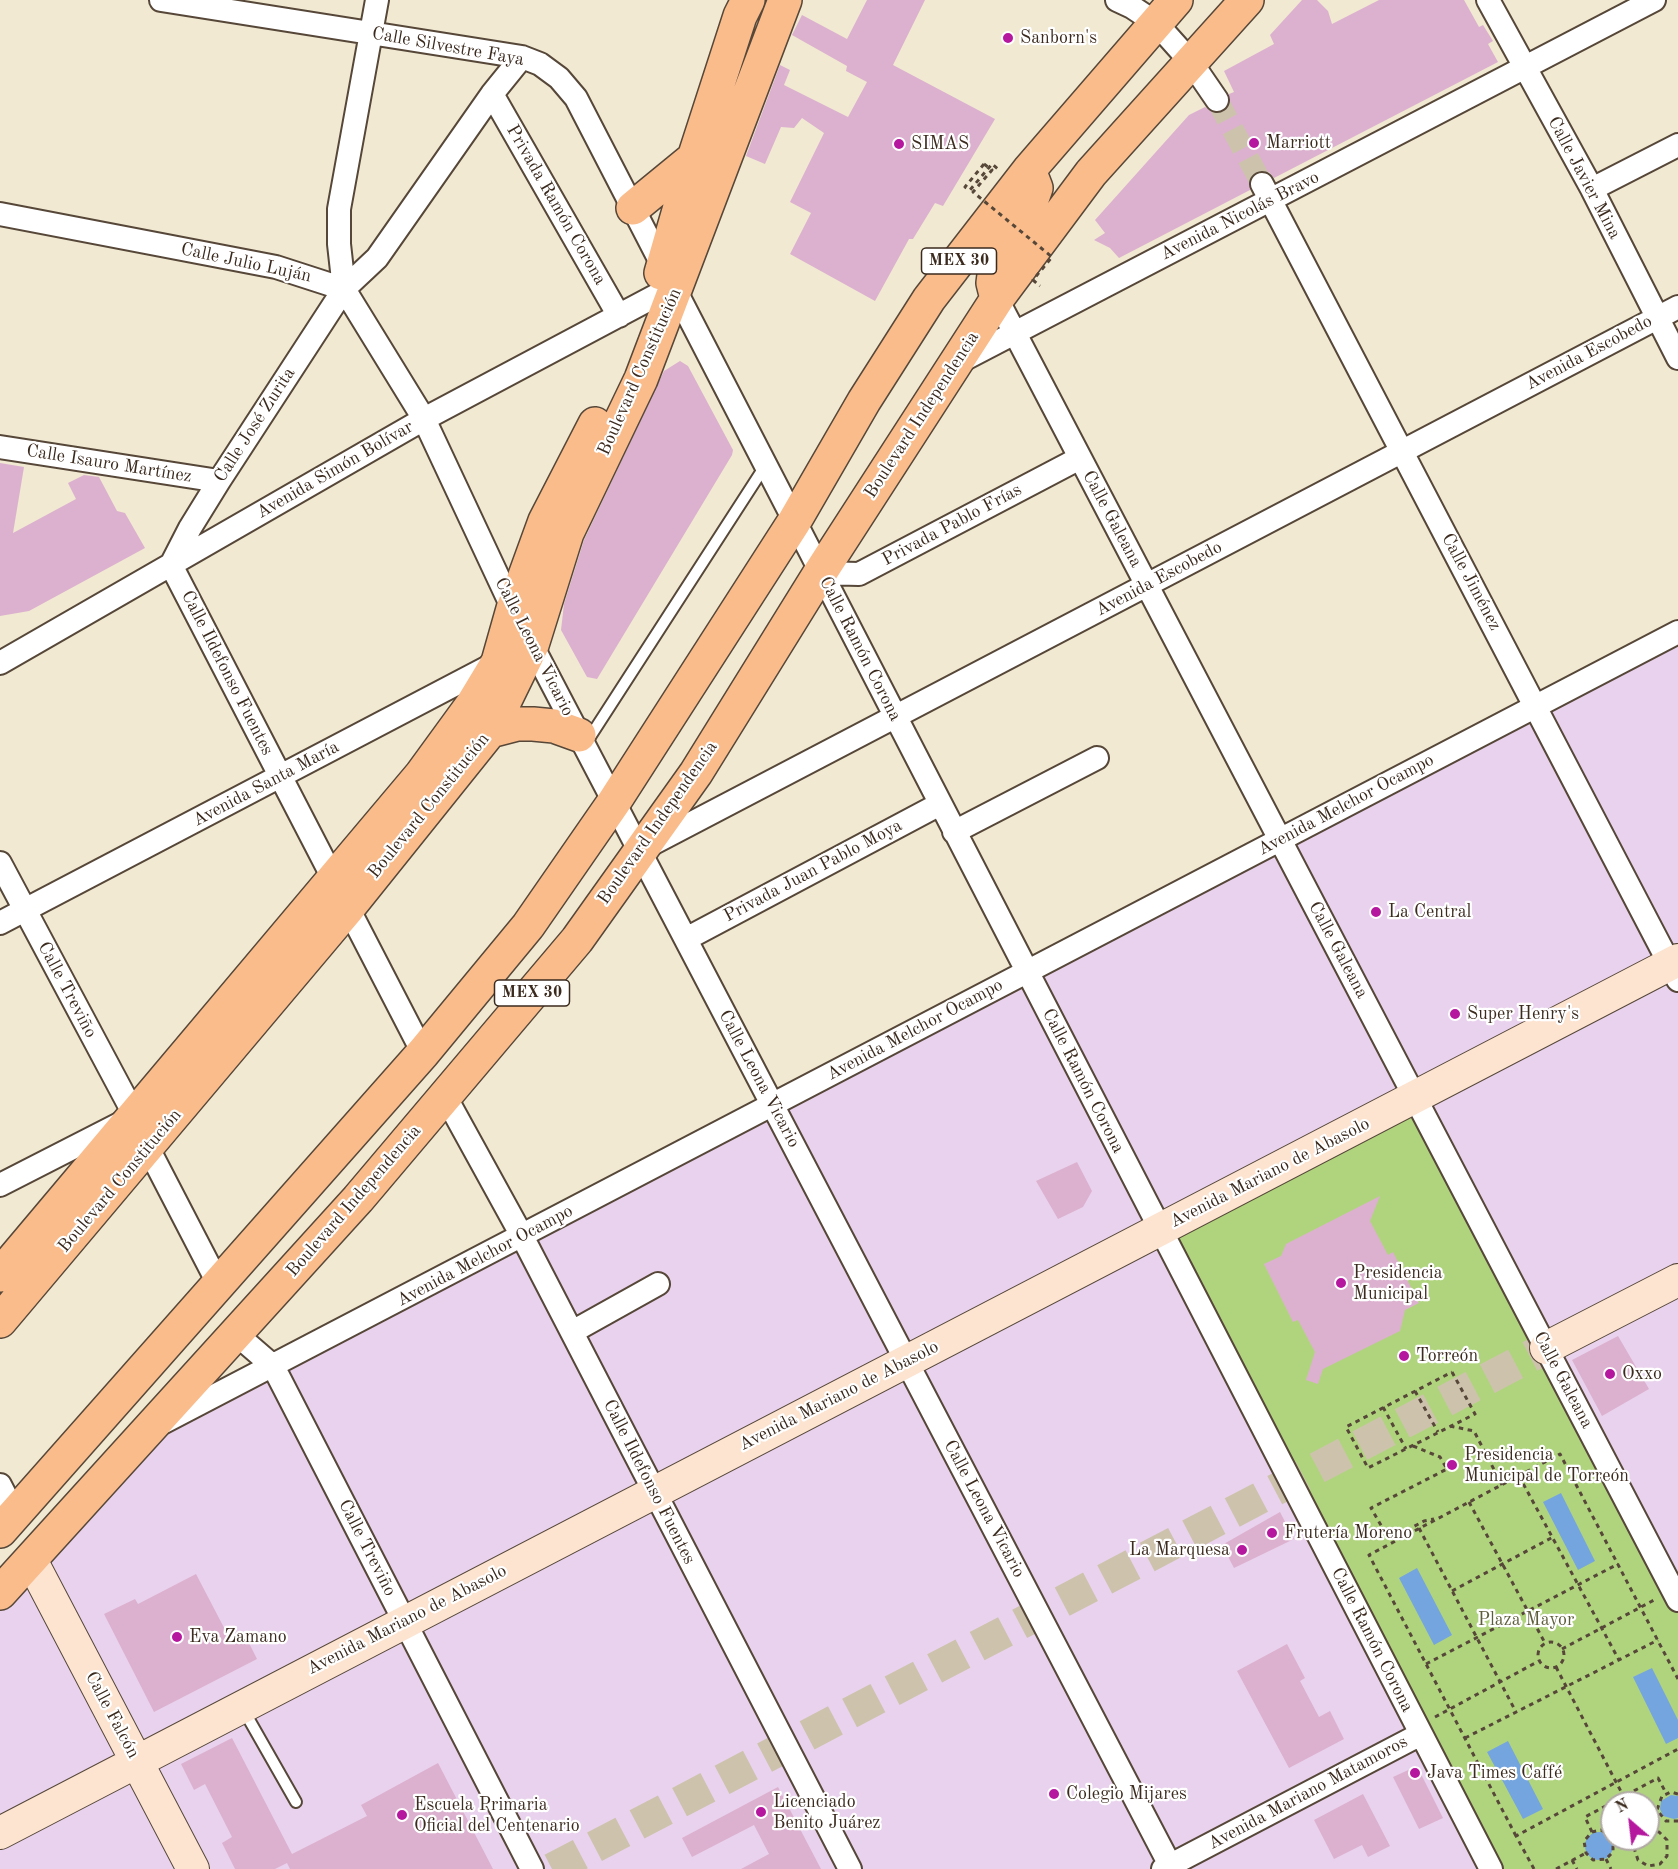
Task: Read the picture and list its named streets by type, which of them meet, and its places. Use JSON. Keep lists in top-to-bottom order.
{
  "streets": {
    "main road": ["MEX 30", "Boulevard Constitución", "Boulevard Independencia"],
    "street": [
      "Calle Silvestre Faya",
      "Calle Javier Mina",
      "Privada Ramón Corona",
      "Avenida Nicolás Bravo",
      "Calle Julio Luján",
      "Avenida Escobedo",
      "Calle José Zurita",
      "Calle Isauro Martínez",
      "Avenida Simón Bolívar",
      "Calle Galeana",
      "Privada Pablo Frías",
      "Calle Jiménez",
      "Calle Leona Vicario",
      "Calle Ramón Corona",
      "Calle Ildefonso Fuentes",
      "Avenida Santa María",
      "Avenida Melchor Ocampo",
      "Privada Juan Pablo Moya",
      "Calle Treviño",
      "Avenida Mariano de Abasolo",
      "Calle Falcón",
      "Avenida Mariano Matamoros"
    ]
  },
  "crossings": [
    ["Calle Silvestre Faya", "Boulevard Constitución"],
    ["Calle Silvestre Faya", "Avenida Simón Bolívar"],
    ["Calle Silvestre Faya", "Calle Ramón Corona"],
    ["Calle Javier Mina", "Avenida Nicolás Bravo"],
    ["Calle Javier Mina", "Avenida Escobedo"],
    ["Privada Ramón Corona", "Avenida Simón Bolívar"],
    ["Avenida Nicolás Bravo", "Boulevard Independencia"],
    ["Avenida Nicolás Bravo", "Calle Galeana"],
    ["Avenida Nicolás Bravo", "Calle Jiménez"],
    ["MEX 30", "Calle Leona Vicario"],
    ["MEX 30", "Calle Ramón Corona"],
    ["Calle Julio Luján", "Calle José Zurita"],
    ["Calle Julio Luján", "Calle Leona Vicario"],
    ["Avenida Escobedo", "Boulevard Independencia"],
    ["Avenida Escobedo", "Calle Galeana"],
    ["Avenida Escobedo", "Calle Jiménez"],
    ["Avenida Escobedo", "Calle Leona Vicario"],
    ["Avenida Escobedo", "Calle Ramón Corona"],
    ["Boulevard Constitución", "Avenida Simón Bolívar"],
    ["Boulevard Constitución", "Calle Leona Vicario"],
    ["Boulevard Constitución", "Calle Ramón Corona"],
    ["Boulevard Constitución", "Calle Ildefonso Fuentes"],
    ["Boulevard Constitución", "Avenida Santa María"],
    ["Boulevard Constitución", "Calle Treviño"],
    ["Boulevard Independencia", "Calle Galeana"],
    ["Boulevard Independencia", "Privada Pablo Frías"],
    ["Boulevard Independencia", "Calle Leona Vicario"],
    ["Boulevard Independencia", "Calle Ramón Corona"],
    ["Boulevard Independencia", "Calle Ildefonso Fuentes"],
    ["Boulevard Independencia", "Avenida Melchor Ocampo"],
    ["Boulevard Independencia", "Calle Treviño"],
    ["Boulevard Independencia", "Calle Falcón"],
    ["Calle José Zurita", "Calle Isauro Martínez"],
    ["Calle José Zurita", "Avenida Simón Bolívar"],
    ["Calle José Zurita", "Calle Leona Vicario"],
    ["Calle José Zurita", "Calle Ildefonso Fuentes"],
    ["Avenida Simón Bolívar", "Calle Leona Vicario"],
    ["Avenida Simón Bolívar", "Calle Ramón Corona"],
    ["Avenida Simón Bolívar", "Calle Ildefonso Fuentes"],
    ["Calle Galeana", "Privada Pablo Frías"],
    ["Calle Galeana", "Avenida Melchor Ocampo"],
    ["Calle Galeana", "Avenida Mariano de Abasolo"],
    ["Privada Pablo Frías", "Calle Ramón Corona"],
    ["Calle Jiménez", "Avenida Melchor Ocampo"],
    ["Calle Jiménez", "Avenida Mariano de Abasolo"],
    ["Calle Leona Vicario", "Avenida Santa María"],
    ["Calle Leona Vicario", "Avenida Melchor Ocampo"],
    ["Calle Leona Vicario", "Privada Juan Pablo Moya"],
    ["Calle Leona Vicario", "Avenida Mariano de Abasolo"],
    ["Calle Leona Vicario", "Avenida Mariano Matamoros"],
    ["Calle Ramón Corona", "Avenida Melchor Ocampo"],
    ["Calle Ramón Corona", "Privada Juan Pablo Moya"],
    ["Calle Ramón Corona", "Avenida Mariano de Abasolo"],
    ["Calle Ramón Corona", "Avenida Mariano Matamoros"],
    ["Calle Ildefonso Fuentes", "Avenida Santa María"],
    ["Calle Ildefonso Fuentes", "Avenida Melchor Ocampo"],
    ["Calle Ildefonso Fuentes", "Avenida Mariano de Abasolo"],
    ["Avenida Santa María", "Calle Treviño"],
    ["Avenida Melchor Ocampo", "Calle Treviño"],
    ["Calle Treviño", "Avenida Mariano de Abasolo"],
    ["Avenida Mariano de Abasolo", "Calle Falcón"]
  ],
  "parks": ["Plaza Mayor"],
  "places": [
    "Sanborn's",
    "Marriott",
    "SIMAS",
    "La Central",
    "Super Henry's",
    "Presidencia Municipal",
    "Torreón",
    "Oxxo",
    "Presidencia Municipal de Torreón",
    "Frutería Moreno",
    "La Marquesa",
    "Eva Zamano",
    "Java Times Caffé",
    "Colegio Mijares",
    "Licenciado Benito Juárez",
    "Escuela Primaria Oficial del Centenario"
  ],
  "north": "top left"
}
